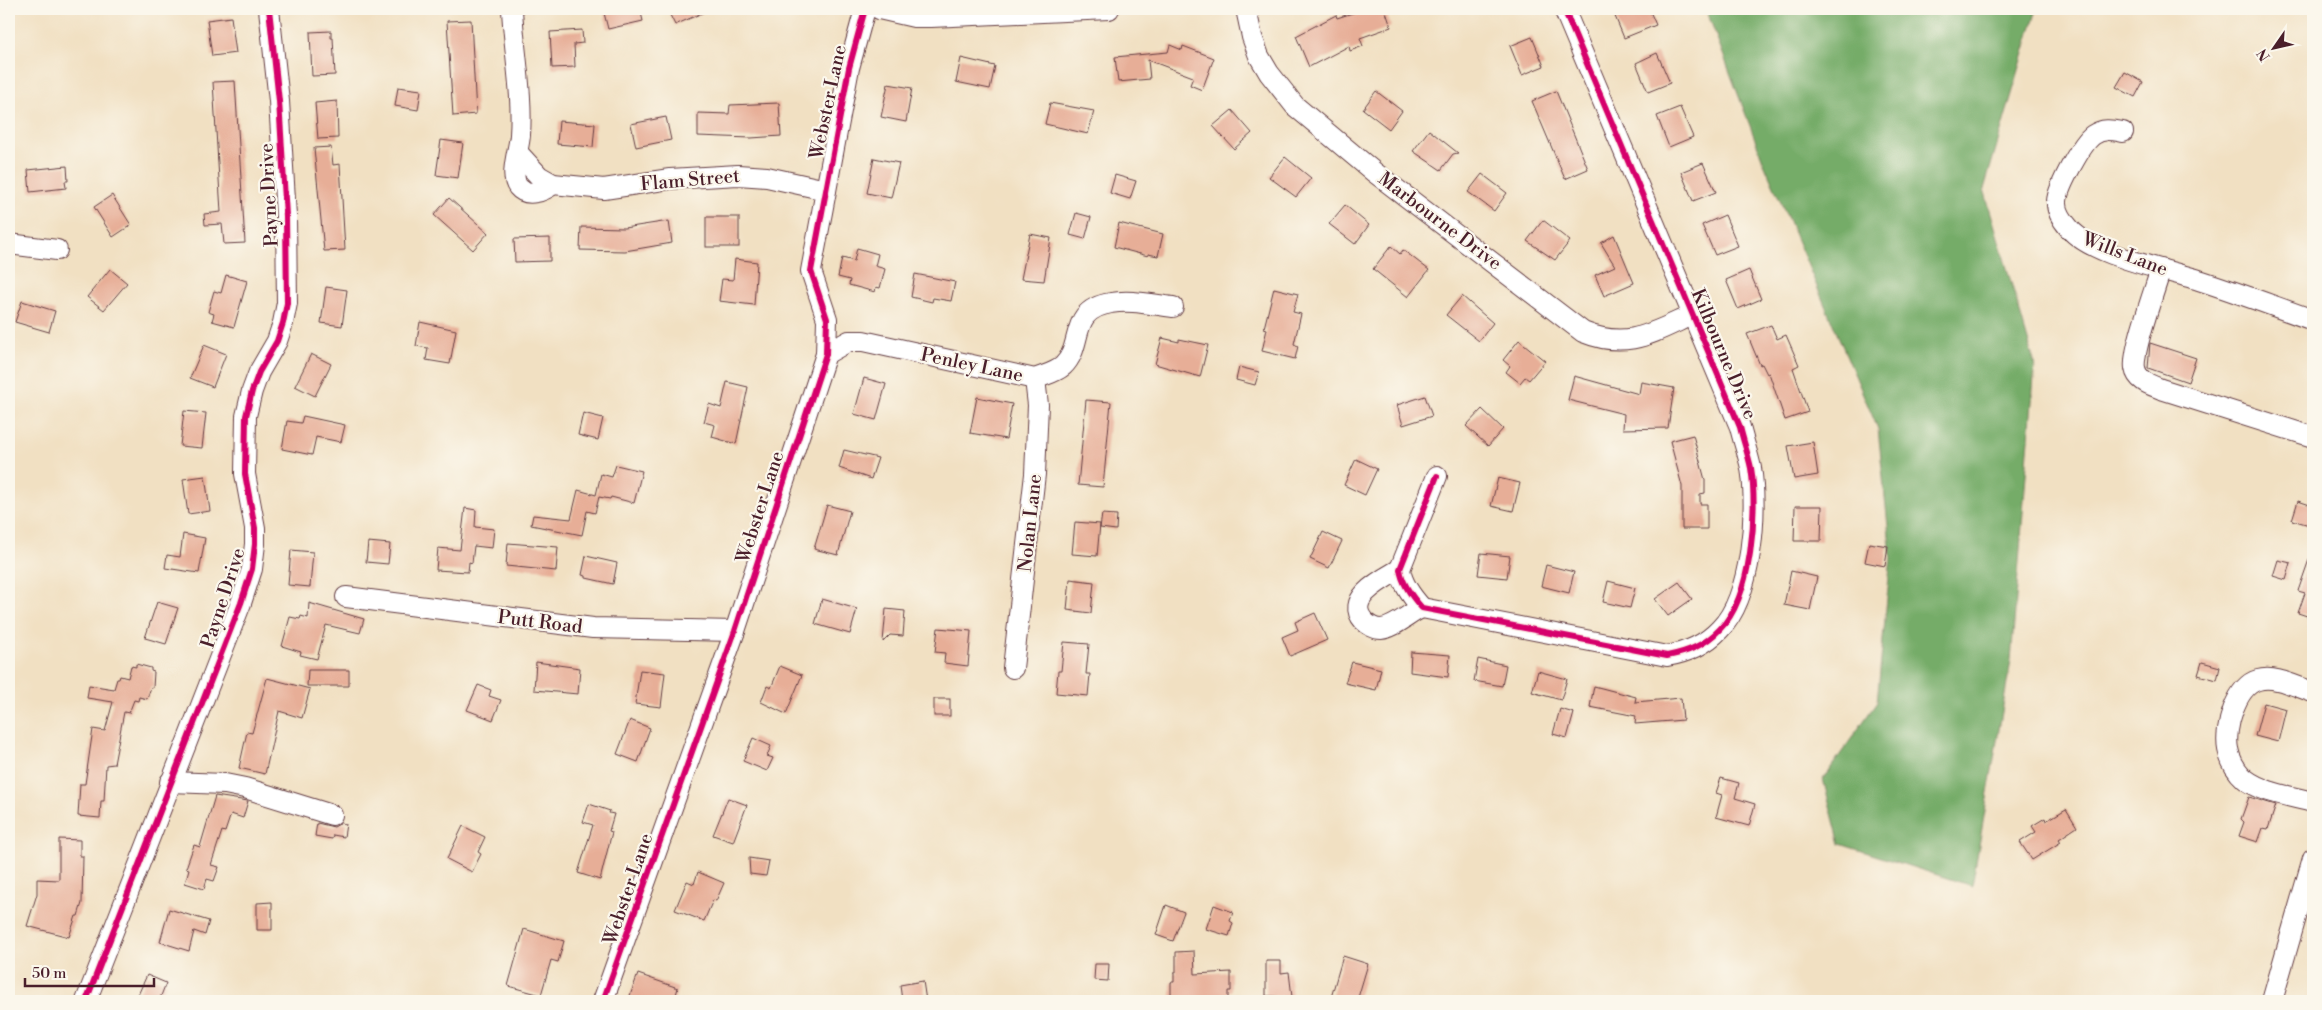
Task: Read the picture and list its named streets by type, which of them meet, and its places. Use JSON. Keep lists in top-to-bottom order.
{
  "streets": {
    "street": [
      "Webster Lane",
      "Flam Street",
      "Payne Drive",
      "Marbourne Drive",
      "Wills Lane",
      "Kilbourne Drive",
      "Penley Lane",
      "Nolan Lane",
      "Putt Road"
    ]
  },
  "crossings": [
    ["Webster Lane", "Flam Street"],
    ["Webster Lane", "Penley Lane"],
    ["Webster Lane", "Putt Road"],
    ["Marbourne Drive", "Kilbourne Drive"],
    ["Penley Lane", "Nolan Lane"]
  ],
  "scale_bar": "50 m",
  "north": "bottom left"
}
